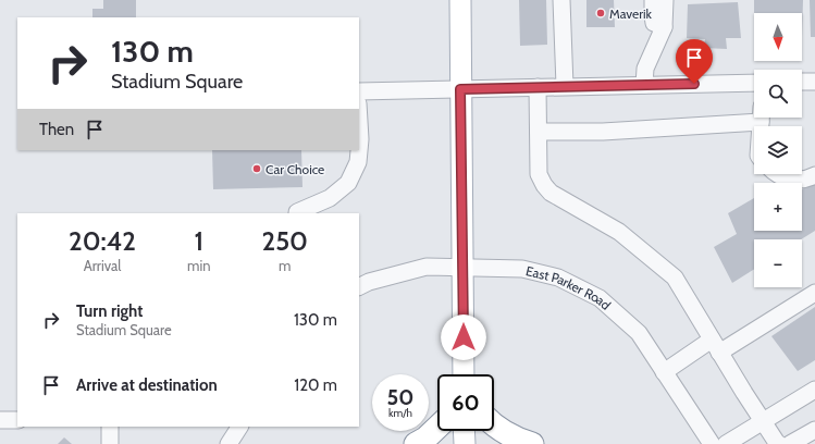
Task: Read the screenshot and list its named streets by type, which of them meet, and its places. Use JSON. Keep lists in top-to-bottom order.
{
  "streets": {
    "street": ["East Parker Road"]
  },
  "places": ["Maverik", "Car Choice"],
  "north": "bottom",
  "page": {
    "map_buttons": ["+", "−"],
    "turn": ["130 m", "Stadium Square"],
    "then": "Then",
    "eta": [
      "20:42",
      "Arrival",
      "1",
      "min",
      "250",
      "m"
    ],
    "list": [
      {
        "name": "Turn right",
        "note": "Stadium Square",
        "value": "130 m"
      },
      {
        "name": "Arrive at destination",
        "value": "120 m"
      }
    ],
    "speed": "50 km/h",
    "limit": "60"
  }
}
